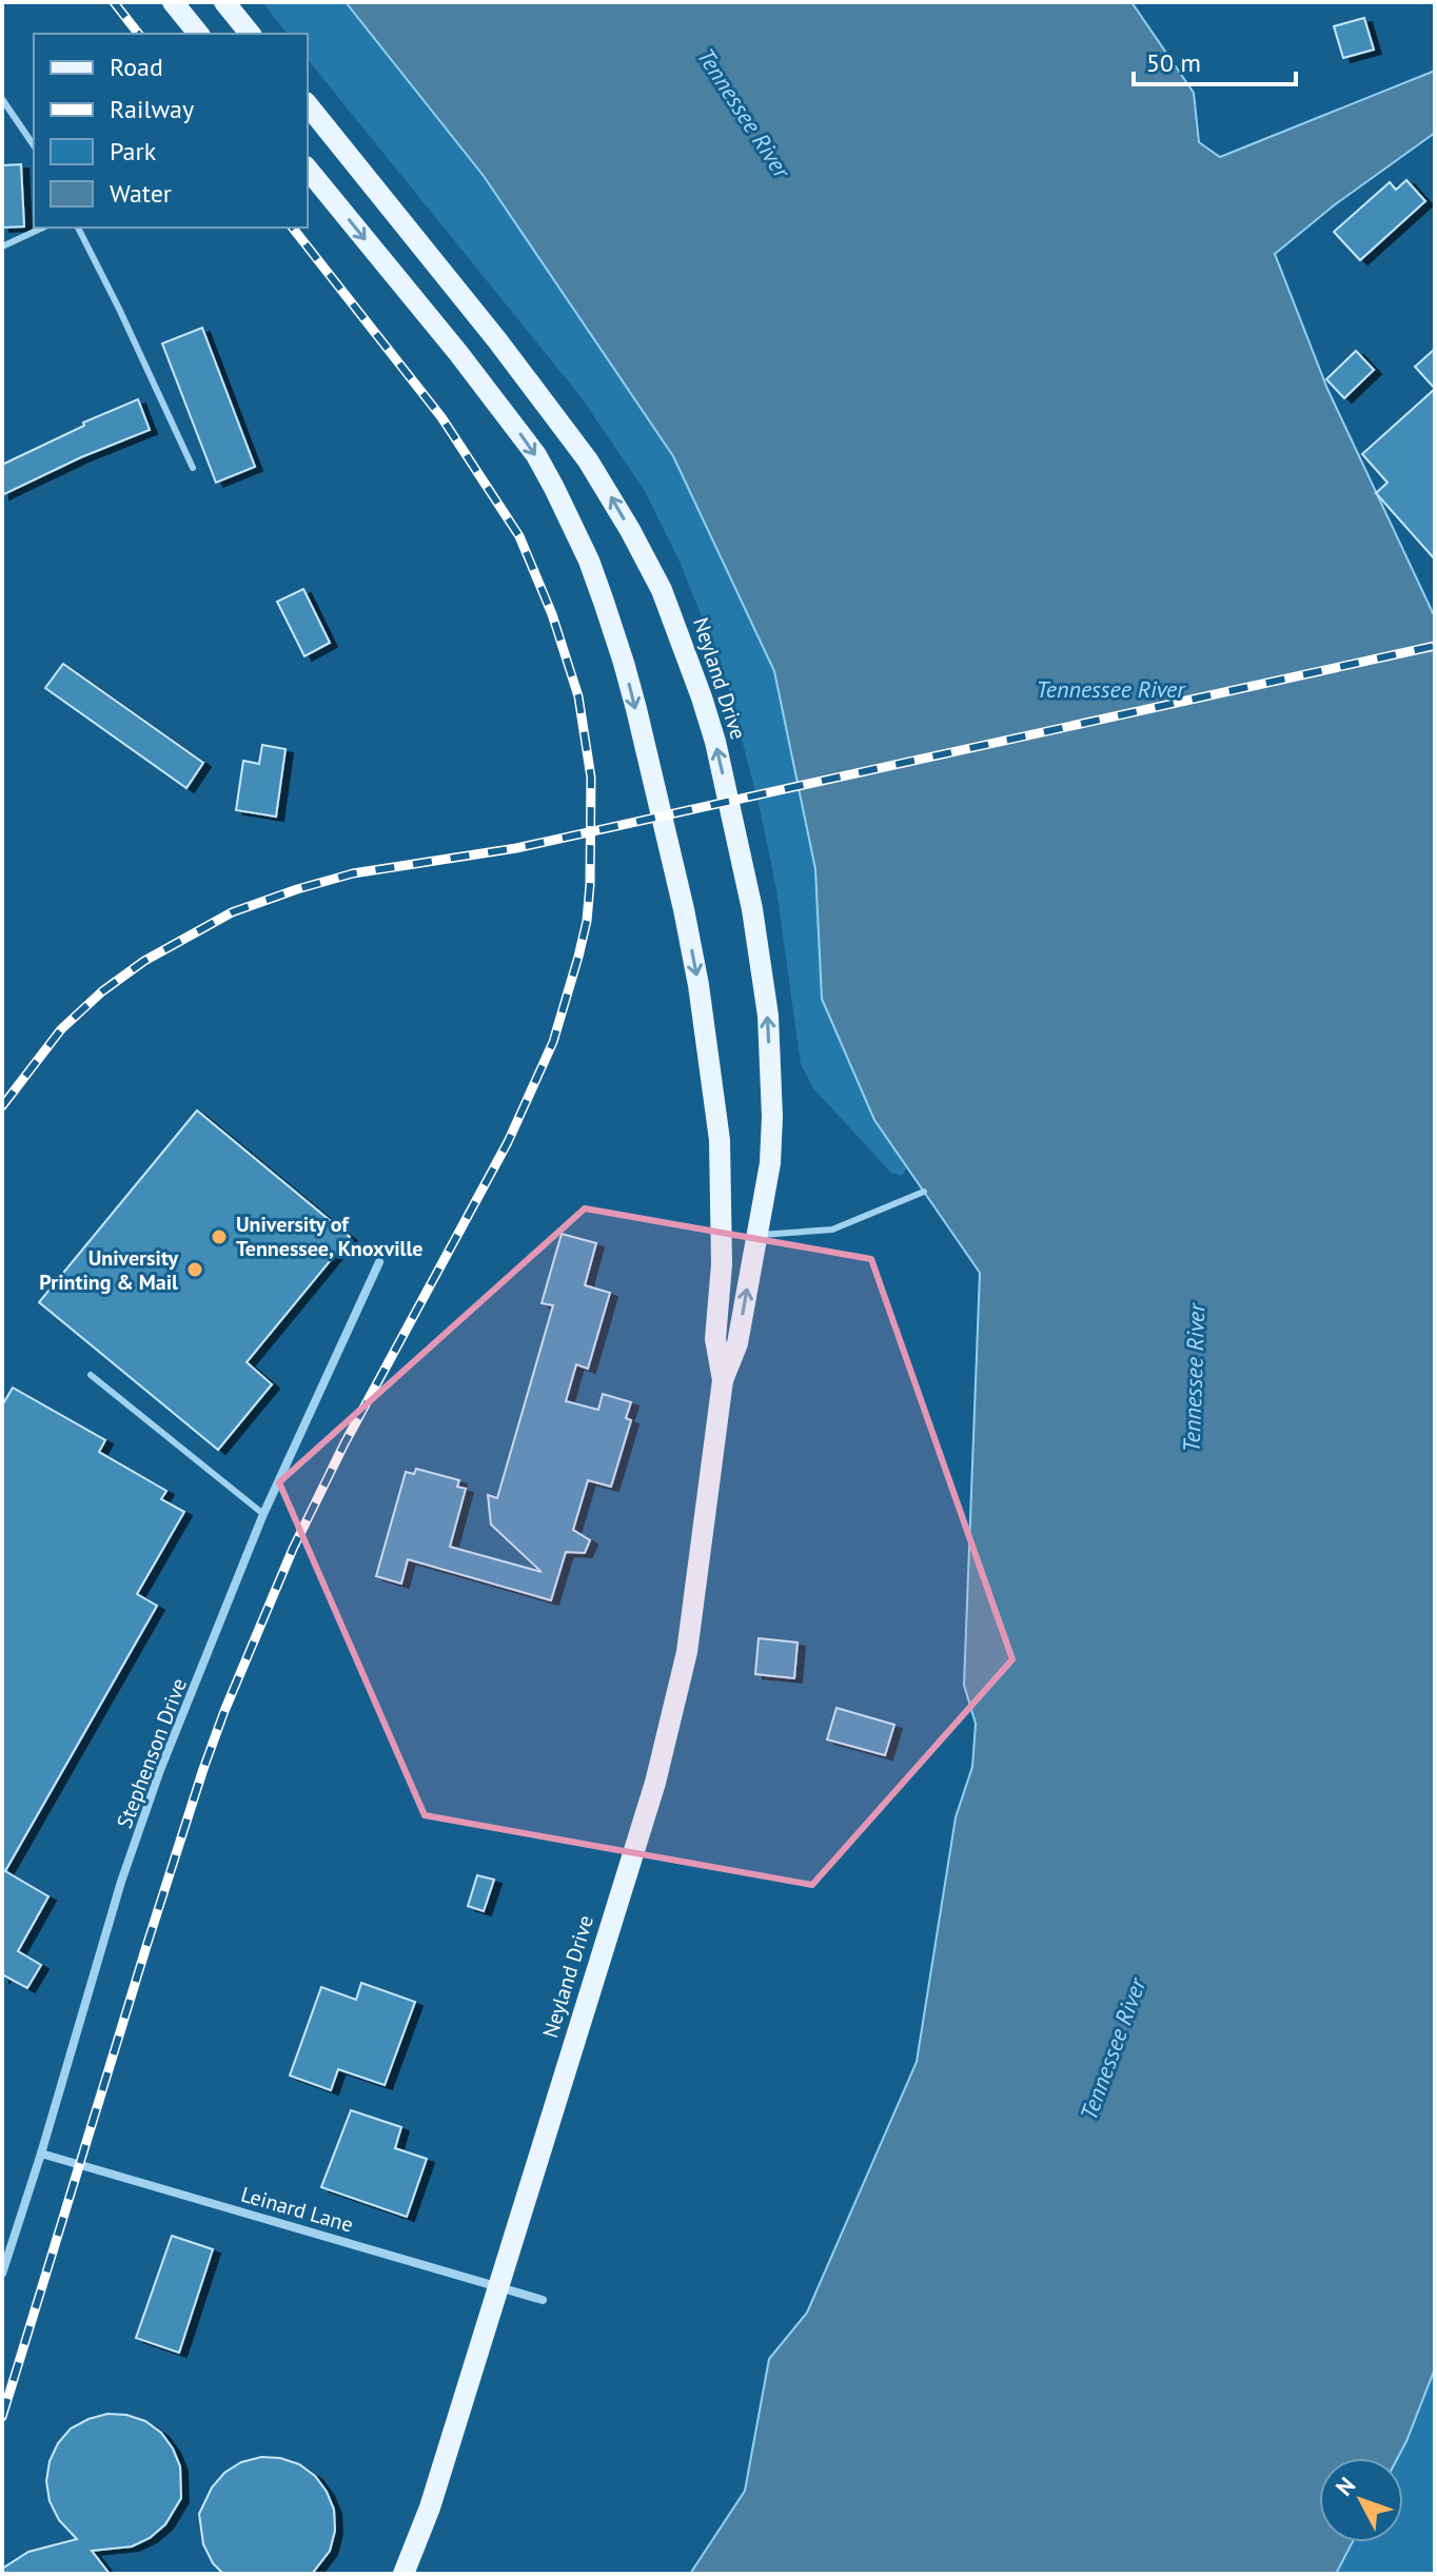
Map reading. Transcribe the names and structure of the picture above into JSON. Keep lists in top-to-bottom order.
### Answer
{
  "streets": {
    "main road": ["Neyland Drive"],
    "street": ["Stephenson Drive", "Leinard Lane"]
  },
  "crossings": [
    ["Neyland Drive", "Leinard Lane"],
    ["Stephenson Drive", "Leinard Lane"]
  ],
  "water": ["Tennessee River"],
  "places": ["University of Tennessee, Knoxville", "University Printing & Mail"],
  "legend": [
    "Road",
    "Railway",
    "Park",
    "Water"
  ],
  "scale_bar": "50 m",
  "north": "top left"
}
